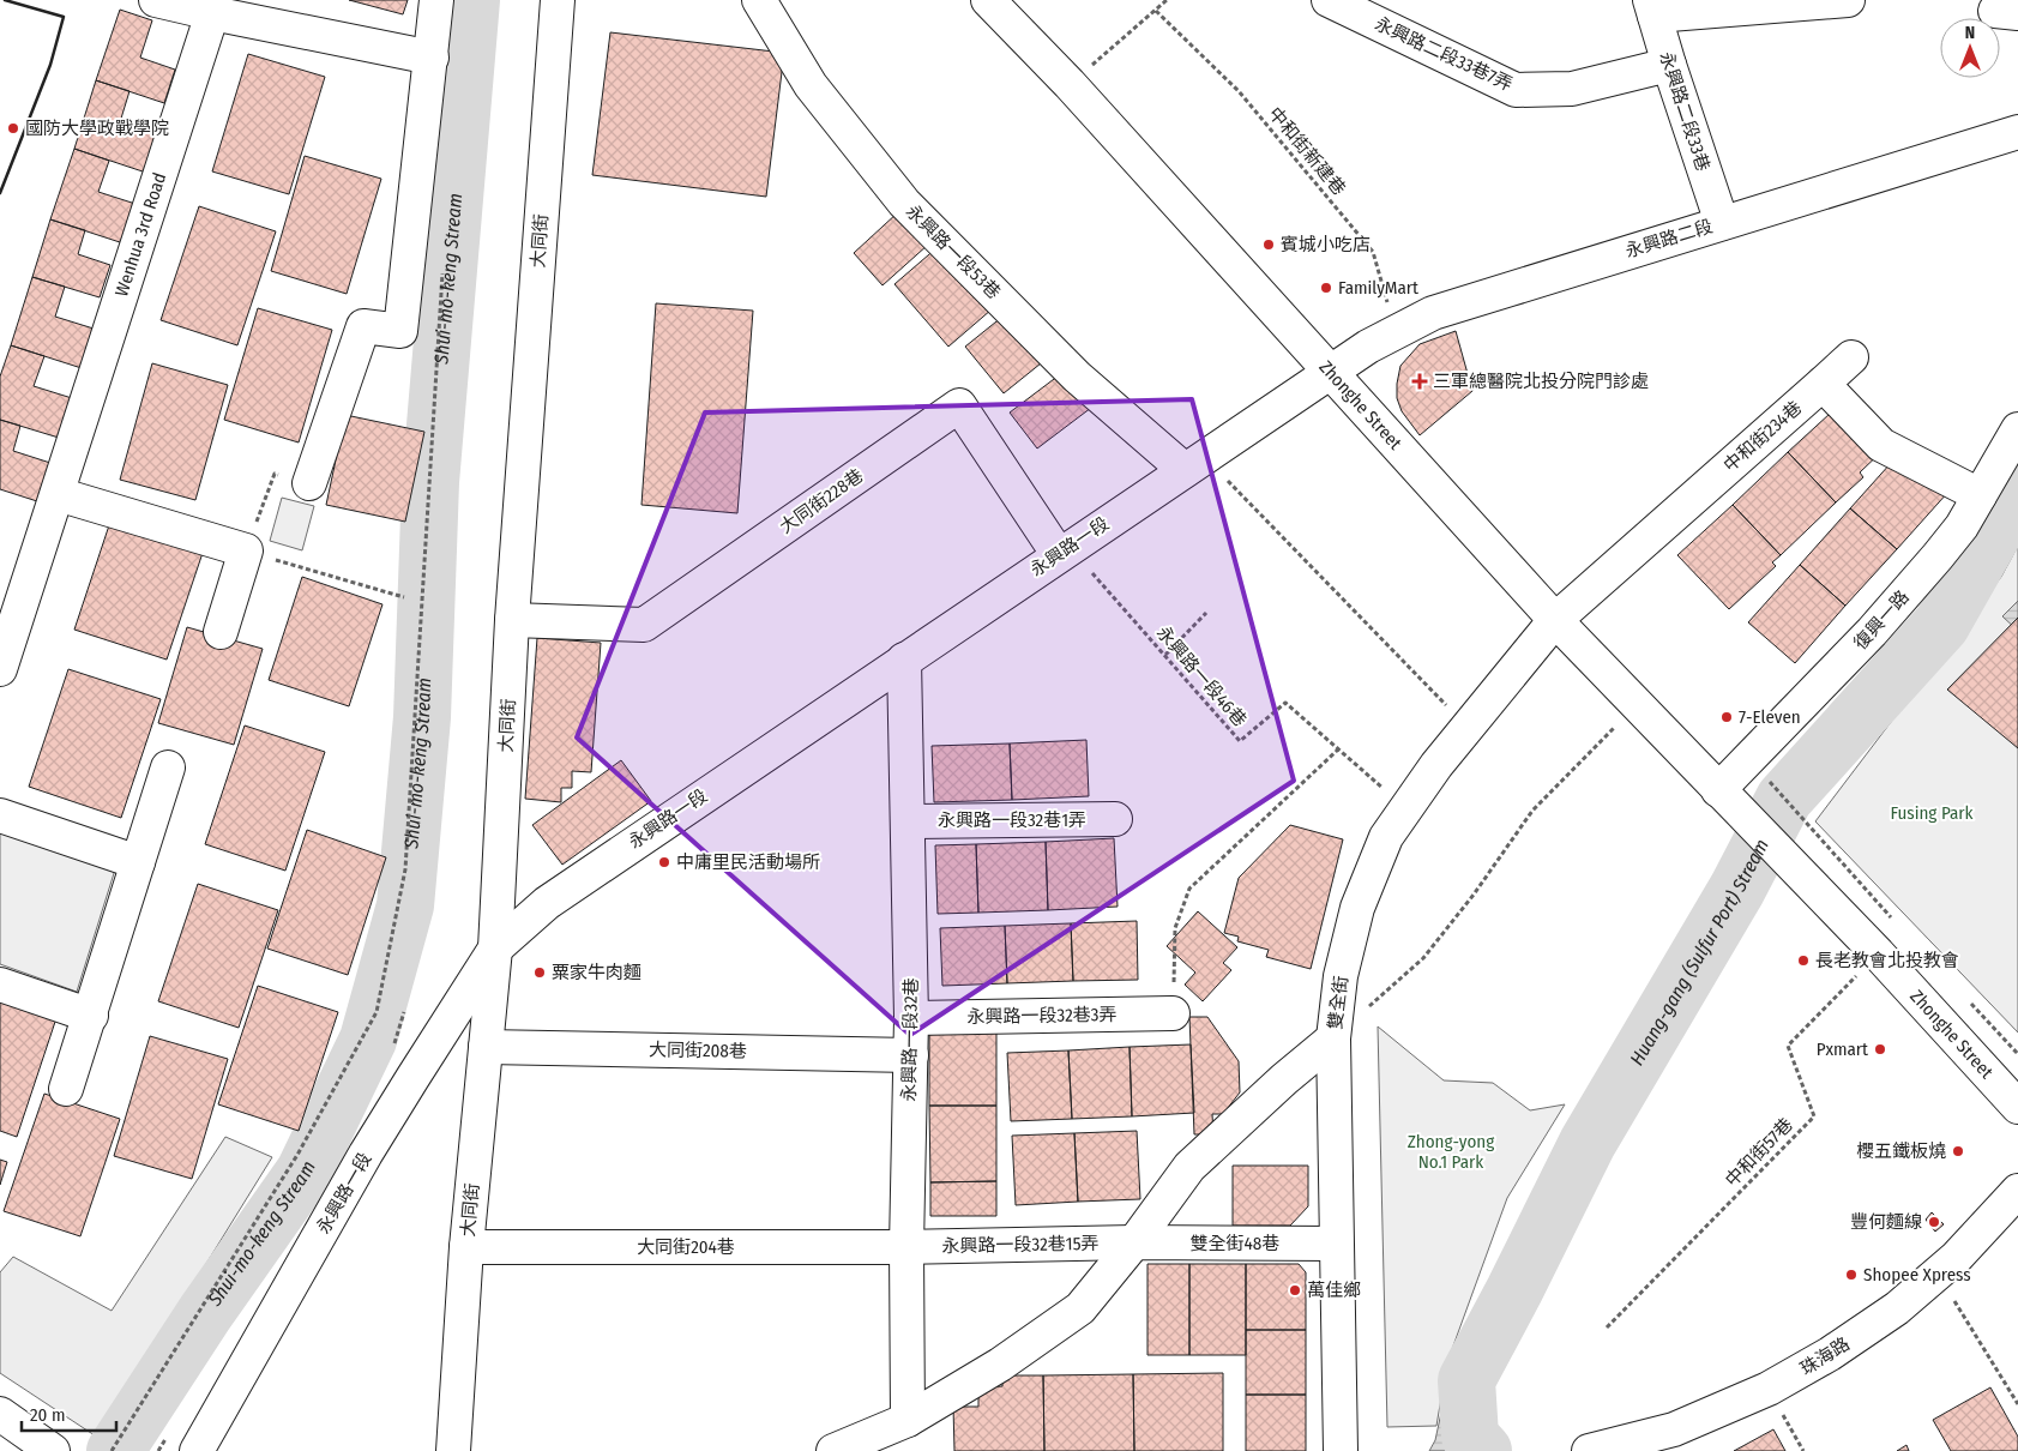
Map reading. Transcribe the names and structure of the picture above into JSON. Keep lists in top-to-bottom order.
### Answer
{
  "streets": {
    "street": [
      "永興路二段33巷7弄",
      "永興路二段33巷",
      "Wenhua 3rd Road",
      "永興路二段",
      "大同街",
      "永興路一段53巷",
      "Zhonghe Street",
      "中和街234巷",
      "大同街228巷",
      "永興路一段",
      "復興一路",
      "永興路一段32巷1弄",
      "雙全街",
      "永興路一段32巷3弄",
      "永興路一段32巷",
      "大同街208巷",
      "雙全街48巷",
      "永興路一段32巷15弄",
      "大同街204巷",
      "珠海路"
    ],
    "path": ["中和街新建巷", "永興路一段46巷", "中和街57巷"]
  },
  "crossings": [
    ["永興路二段33巷7弄", "永興路二段33巷"],
    ["永興路二段33巷", "永興路二段"],
    ["中和街新建巷", "永興路二段"],
    ["永興路二段", "Zhonghe Street"],
    ["永興路二段", "永興路一段"],
    ["大同街", "大同街228巷"],
    ["大同街", "永興路一段"],
    ["大同街", "大同街208巷"],
    ["大同街", "大同街204巷"],
    ["永興路一段53巷", "永興路一段"],
    ["Zhonghe Street", "中和街234巷"],
    ["Zhonghe Street", "永興路一段"],
    ["Zhonghe Street", "復興一路"],
    ["Zhonghe Street", "雙全街"],
    ["Zhonghe Street", "中和街57巷"],
    ["中和街234巷", "雙全街"],
    ["大同街228巷", "永興路一段"],
    ["大同街228巷", "永興路一段46巷"],
    ["永興路一段", "永興路一段46巷"],
    ["永興路一段", "永興路一段32巷"],
    ["永興路一段46巷", "雙全街"],
    ["永興路一段32巷1弄", "永興路一段32巷"],
    ["雙全街", "雙全街48巷"],
    ["永興路一段32巷3弄", "永興路一段32巷"],
    ["永興路一段32巷", "大同街208巷"],
    ["永興路一段32巷", "永興路一段32巷15弄"],
    ["永興路一段32巷", "大同街204巷"],
    ["雙全街48巷", "永興路一段32巷15弄"],
    ["永興路一段32巷15弄", "大同街204巷"]
  ],
  "water": ["Shui-mo-keng Stream", "Huang-gang (Sulfur Port) Stream"],
  "parks": ["Fusing Park", "Zhong-yong No.1 Park"],
  "places": {
    "other": [
      "國防大學政戰學院",
      "賓城小吃店",
      "FamilyMart",
      "7-Eleven",
      "中庸里民活動場所",
      "長老教會北投教會",
      "粟家牛肉麵",
      "Pxmart",
      "櫻五鐵板燒",
      "豐何麵線",
      "Shopee Xpress",
      "萬佳鄉"
    ],
    "health": ["三軍總醫院北投分院門診處"]
  },
  "scale_bar": "20 m",
  "north": "top"
}
